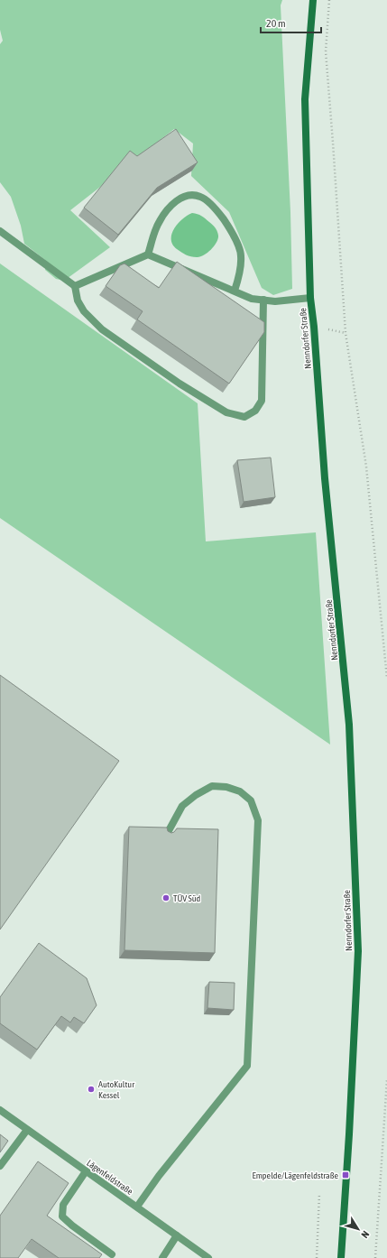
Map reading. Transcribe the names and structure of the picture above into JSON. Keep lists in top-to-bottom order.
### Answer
{
  "streets": {
    "street": ["Nenndorfer Straße", "Lägenfeldstraße"]
  },
  "places": {
    "other": ["TÜV Süd", "AutoKultur Kessel"],
    "transit": ["Empelde/Lägenfeldstraße"]
  },
  "scale_bar": "20 m",
  "north": "bottom right"
}
